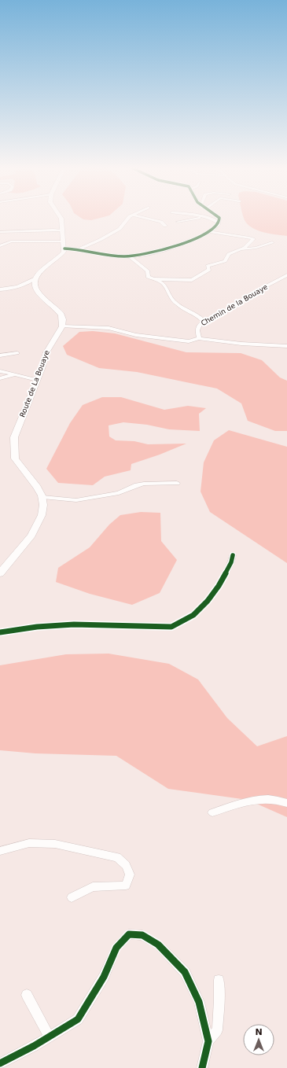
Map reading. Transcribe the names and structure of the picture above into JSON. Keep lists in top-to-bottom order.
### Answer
{
  "streets": {
    "main road": ["Route de La Bouaye"],
    "street": ["Chemin de la Bouaye"]
  },
  "crossings": [
    ["Chemin de la Bouaye", "Route de La Bouaye"]
  ],
  "north": "top"
}
